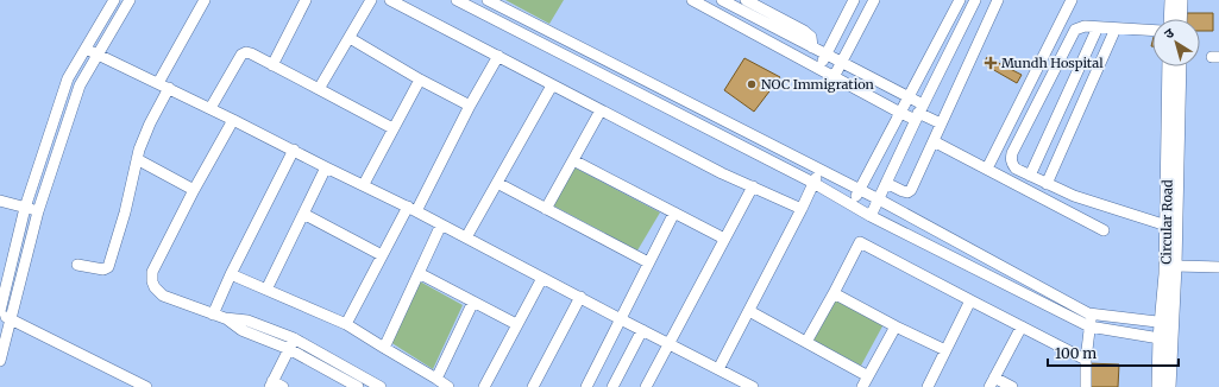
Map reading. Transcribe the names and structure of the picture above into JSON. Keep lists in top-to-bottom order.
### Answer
{
  "streets": {
    "street": ["Circular Road"]
  },
  "places": {
    "health": ["Mundh Hospital"],
    "other": ["NOC Immigration"]
  },
  "scale_bar": "100 m",
  "north": "top left"
}
